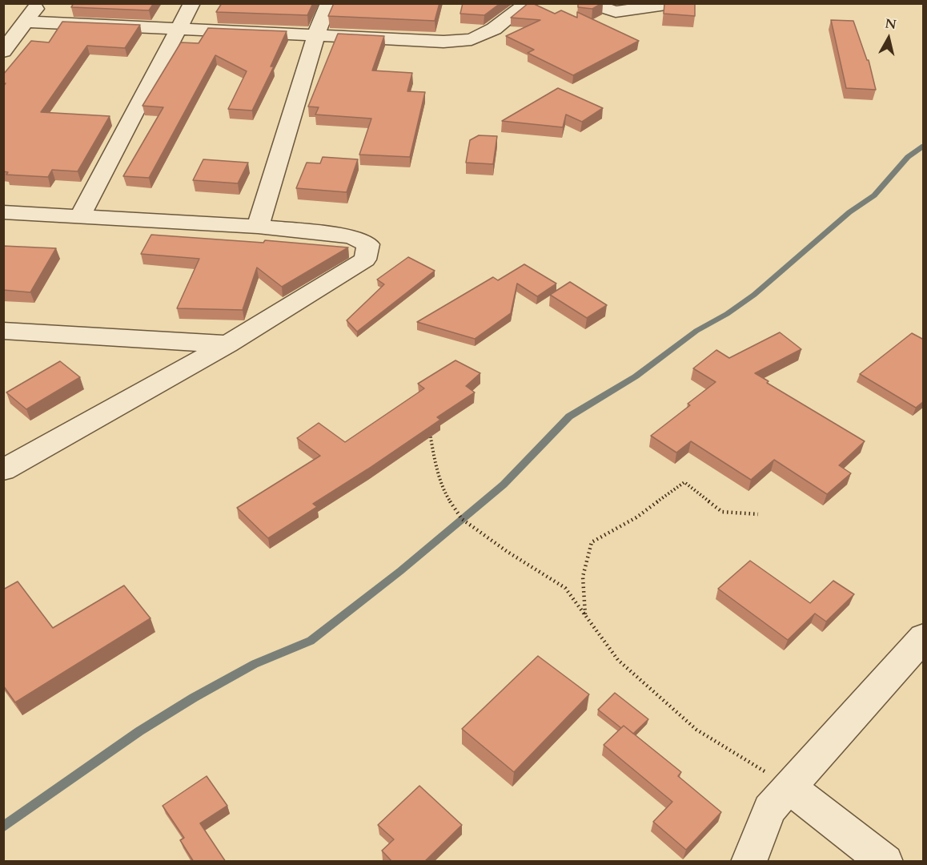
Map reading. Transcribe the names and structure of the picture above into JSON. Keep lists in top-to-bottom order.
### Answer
{
  "north": "top"
}
